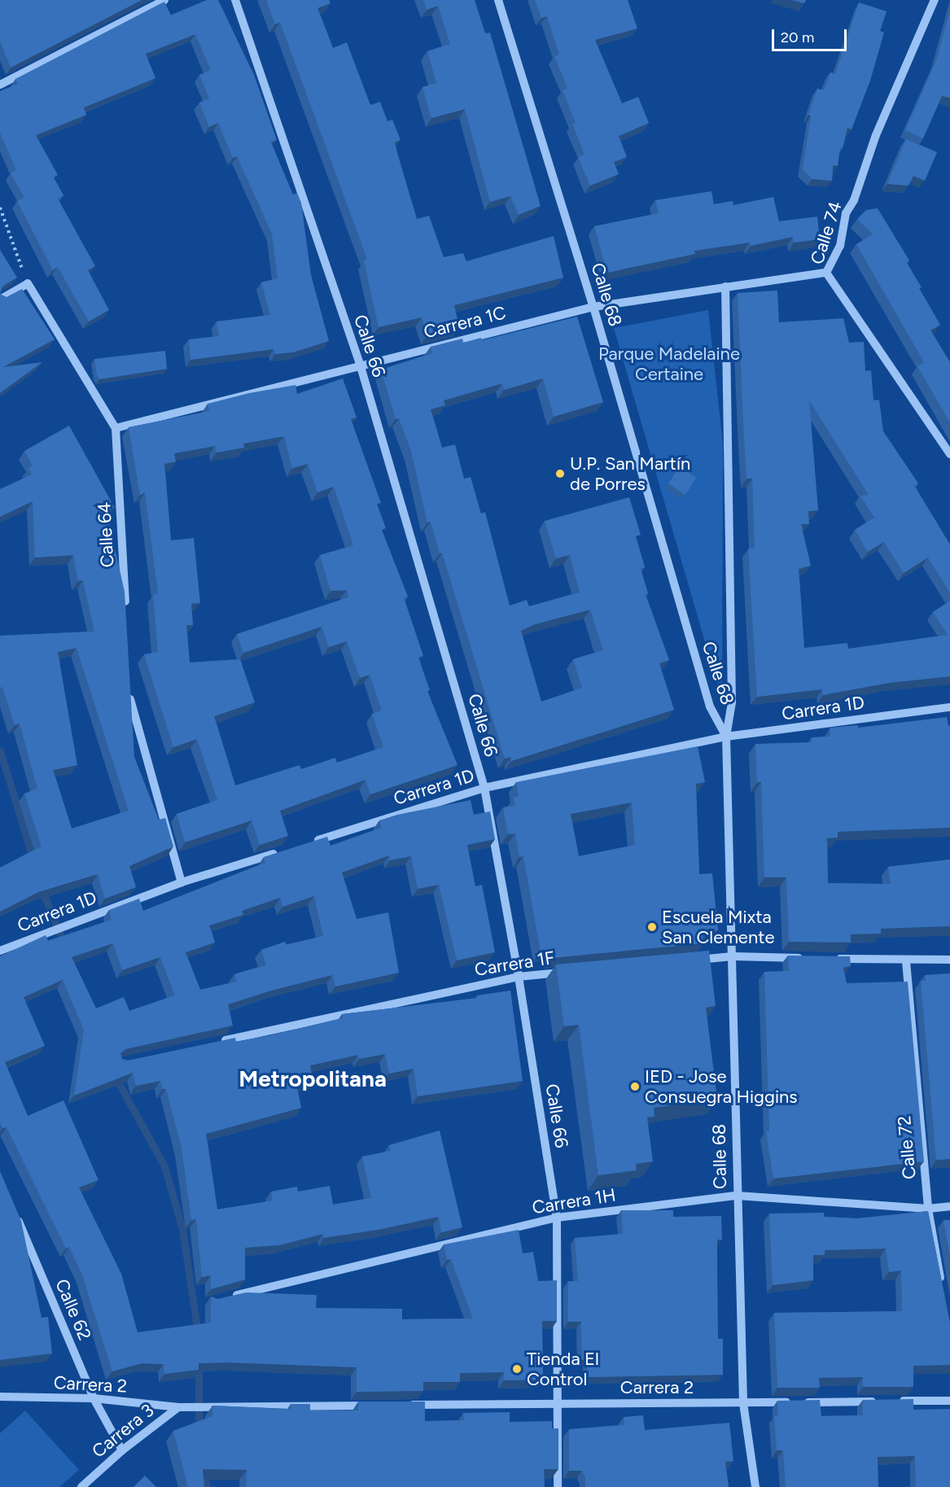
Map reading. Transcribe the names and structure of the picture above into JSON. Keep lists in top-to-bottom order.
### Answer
{
  "streets": {
    "street": [
      "Calle 74",
      "Calle 68",
      "Carrera 1C",
      "Calle 66",
      "Calle 64",
      "Carrera 1D",
      "Carrera 1F",
      "Calle 72",
      "Carrera 1H",
      "Calle 62",
      "Carrera 2",
      "Carrera 3"
    ]
  },
  "crossings": [
    ["Calle 74", "Carrera 1C"],
    ["Calle 68", "Carrera 1C"],
    ["Calle 68", "Carrera 1D"],
    ["Calle 68", "Carrera 1H"],
    ["Calle 68", "Carrera 2"],
    ["Carrera 1C", "Calle 66"],
    ["Carrera 1C", "Calle 64"],
    ["Calle 66", "Carrera 1D"],
    ["Calle 66", "Carrera 1F"],
    ["Calle 66", "Carrera 1H"],
    ["Calle 66", "Carrera 2"],
    ["Calle 72", "Carrera 1H"],
    ["Calle 62", "Carrera 2"],
    ["Calle 62", "Carrera 3"],
    ["Carrera 2", "Carrera 3"]
  ],
  "districts": ["Metropolitana"],
  "parks": ["Parque Madelaine Certaine"],
  "places": [
    "U.P. San Martín de Porres",
    "Escuela Mixta San Clemente",
    "IED - Jose Consuegra Higgins",
    "Tienda El Control"
  ],
  "scale_bar": "20 m"
}
